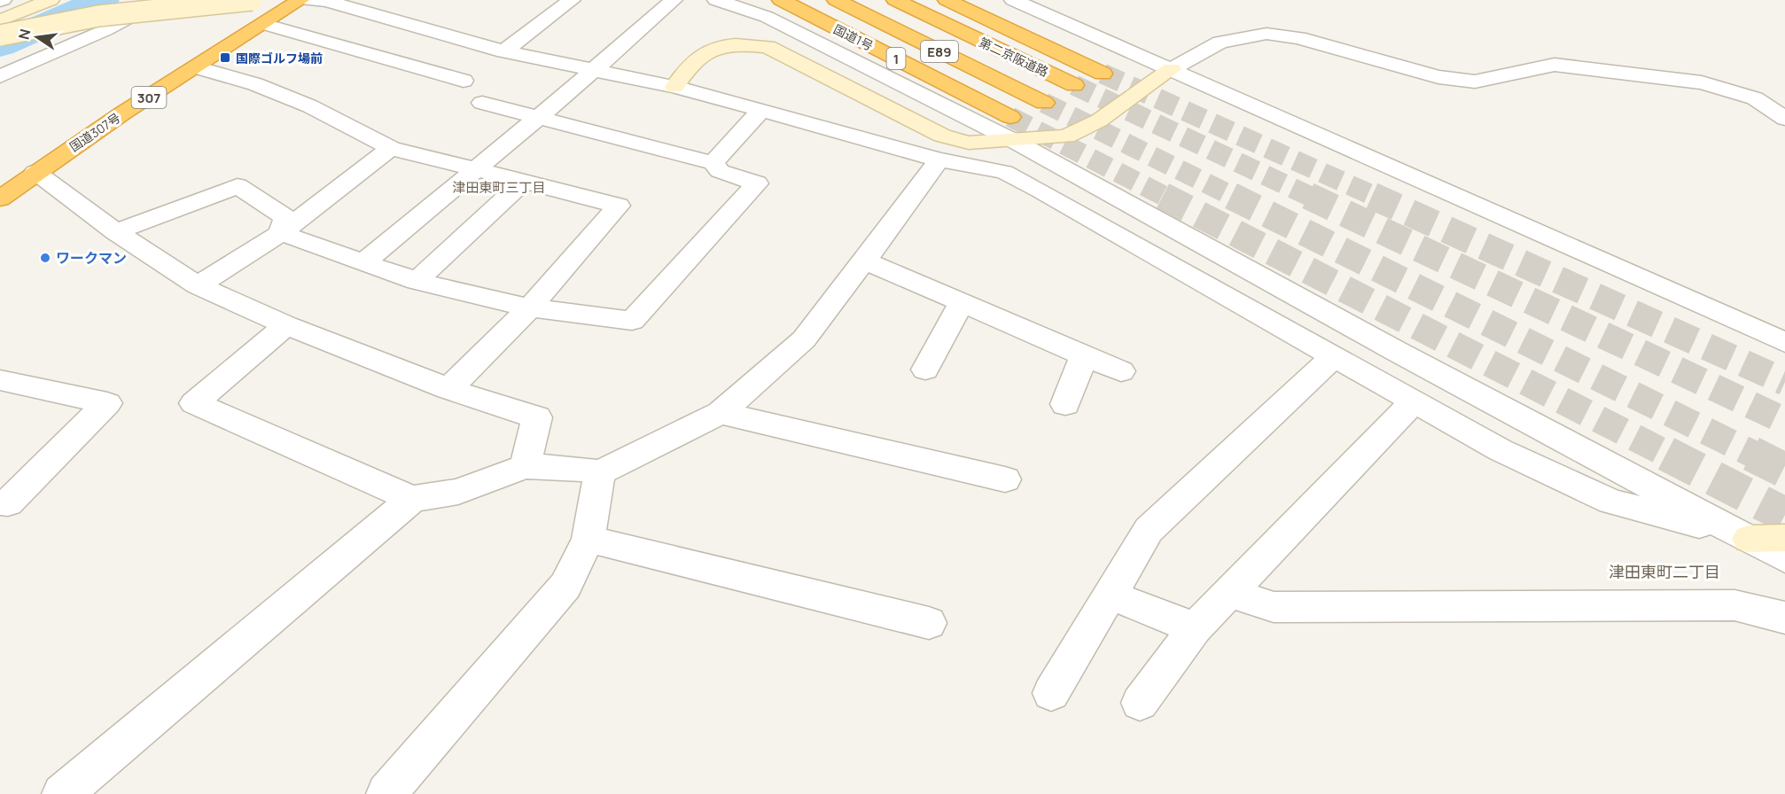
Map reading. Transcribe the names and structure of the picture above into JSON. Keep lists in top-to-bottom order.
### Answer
{
  "streets": {
    "highway": [
      "国道1号",
      "E89",
      "第二京阪道路",
      "1",
      "307",
      "国道307号"
    ]
  },
  "districts": ["津田東町三丁目", "津田東町二丁目"],
  "places": {
    "transit": ["国際ゴルフ場前"],
    "other": ["ワークマン"]
  },
  "north": "left"
}
